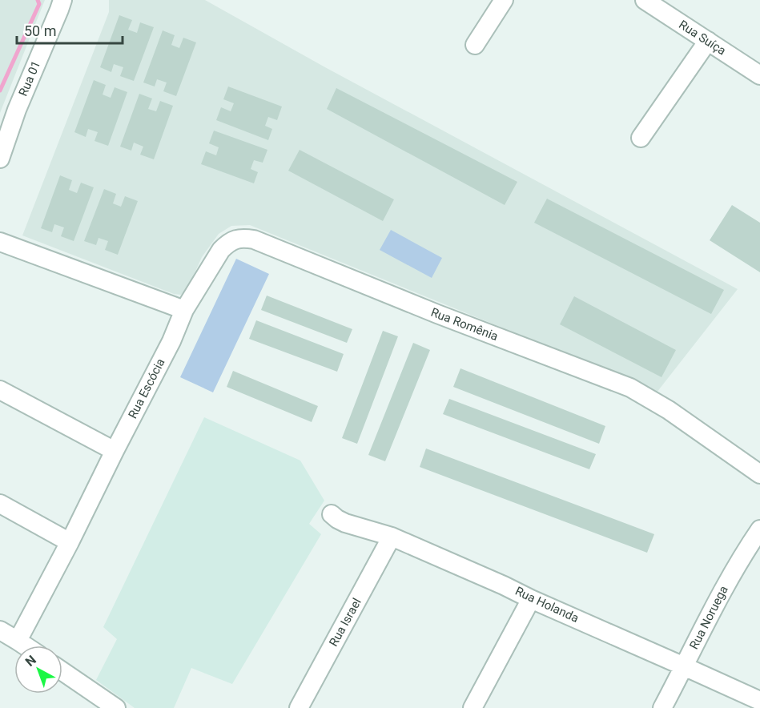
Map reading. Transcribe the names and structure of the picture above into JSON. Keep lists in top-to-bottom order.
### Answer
{
  "streets": {
    "street": [
      "Rua Suíça",
      "Rua 01",
      "Rua Romênia",
      "Rua Escócia",
      "Rua Holanda",
      "Rua Noruega",
      "Rua Israel"
    ]
  },
  "crossings": [
    ["Rua Romênia", "Rua Escócia"],
    ["Rua Holanda", "Rua Noruega"],
    ["Rua Holanda", "Rua Israel"]
  ],
  "scale_bar": "50 m",
  "north": "top left"
}
